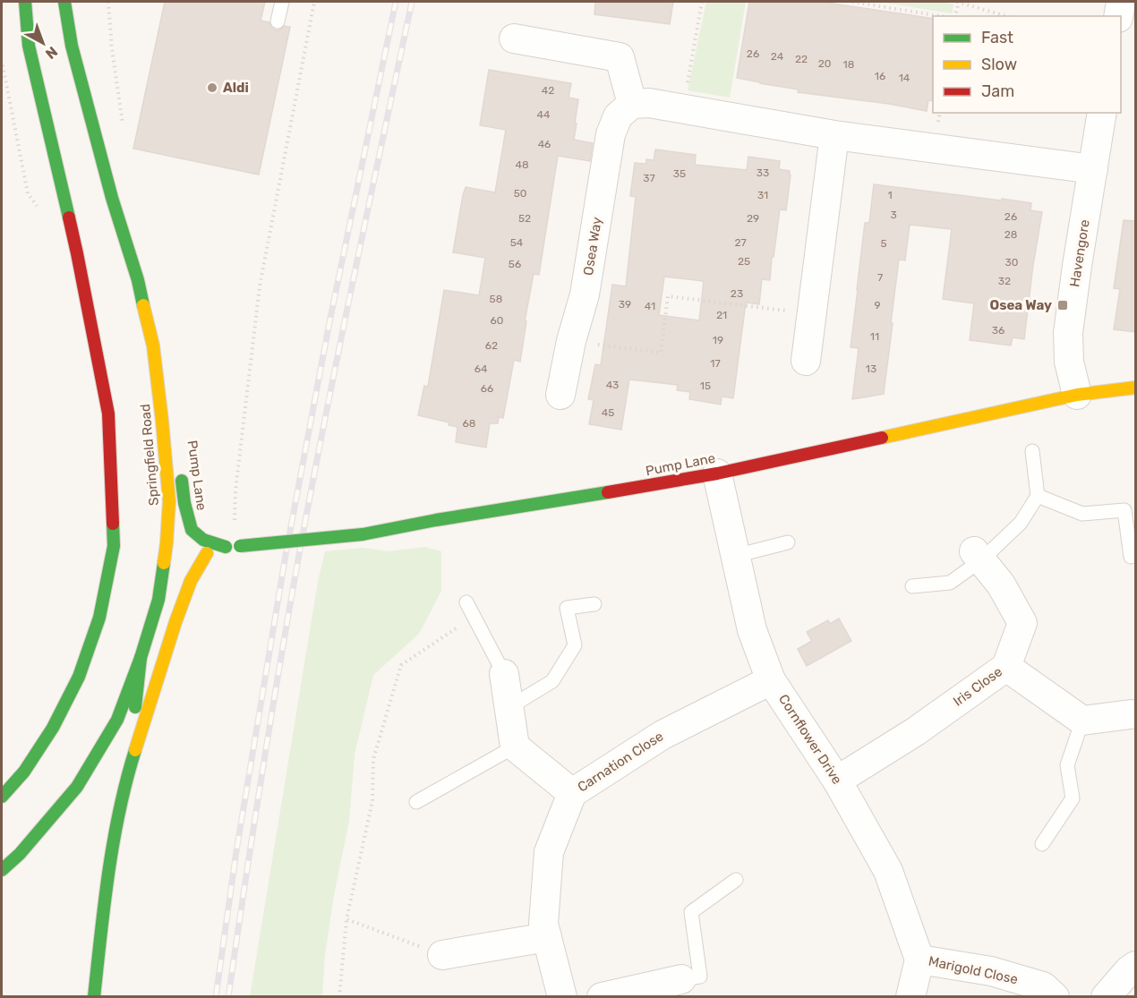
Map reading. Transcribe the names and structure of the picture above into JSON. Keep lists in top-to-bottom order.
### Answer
{
  "streets": {
    "main road": ["Springfield Road", "Pump Lane"],
    "street": [
      "Osea Way",
      "Havengore",
      "Iris Close",
      "Cornflower Drive",
      "Carnation Close",
      "Marigold Close"
    ]
  },
  "crossings": [
    ["Havengore", "Pump Lane"],
    ["Pump Lane", "Cornflower Drive"],
    ["Iris Close", "Cornflower Drive"],
    ["Cornflower Drive", "Carnation Close"],
    ["Cornflower Drive", "Marigold Close"]
  ],
  "places": {
    "other": ["Aldi"],
    "transit": ["Osea Way"]
  },
  "house_numbers": [
    "26",
    "24",
    "22",
    "20",
    "18",
    "16",
    "14",
    "42",
    "44",
    "46",
    "48",
    "33",
    "35",
    "37",
    "50",
    "31",
    "1",
    "3",
    "26",
    "52",
    "29",
    "28",
    "54",
    "27",
    "5",
    "25",
    "30",
    "56",
    "7",
    "32",
    "23",
    "58",
    "39",
    "9",
    "41",
    "21",
    "60",
    "36",
    "11",
    "19",
    "62",
    "17",
    "64",
    "13",
    "43",
    "15",
    "66",
    "45",
    "68"
  ],
  "legend": ["Fast", "Slow", "Jam"],
  "north": "bottom right"
}
